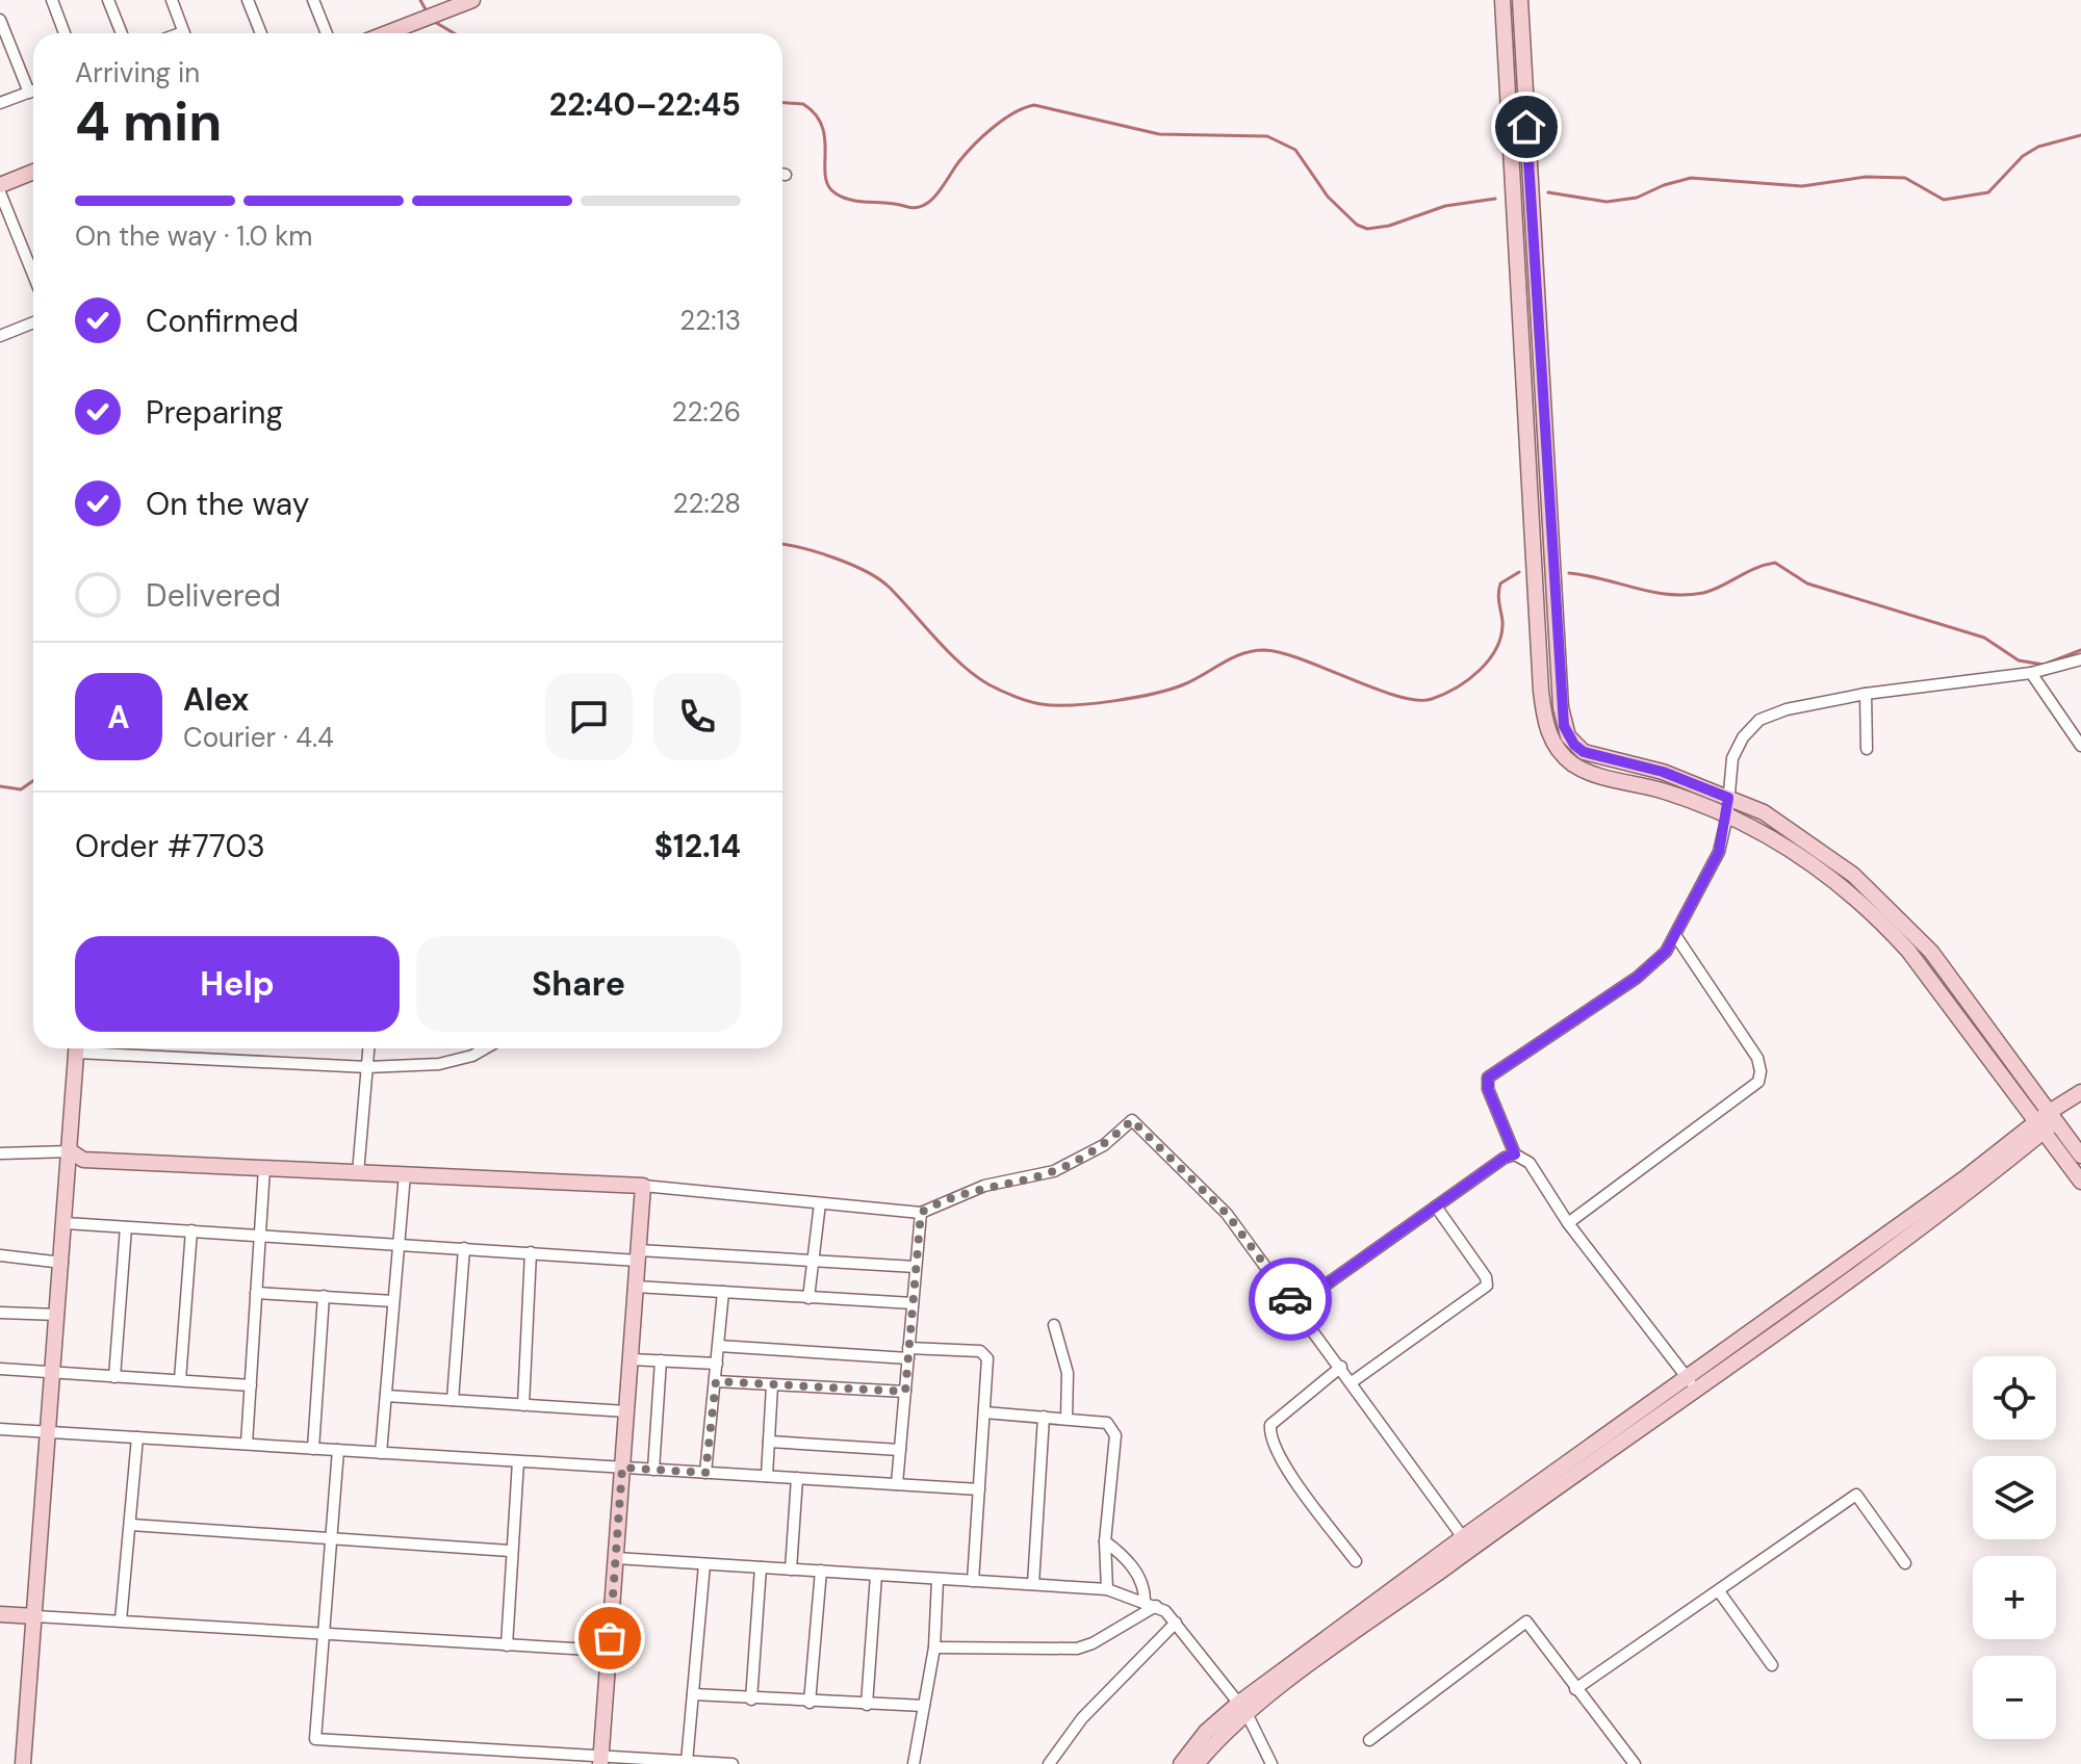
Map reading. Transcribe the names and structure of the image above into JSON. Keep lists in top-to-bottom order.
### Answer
{
  "page": {
    "heading": ["4 min", "Arriving in", "22:40–22:45"],
    "panel": [
      "Alex",
      "Courier · 4.4",
      "Order #7703",
      "$12.14"
    ],
    "bar": "On the way · 1.0 km",
    "list": [
      ["Confirmed", "22:13"],
      ["Preparing", "22:26"],
      ["On the way", "22:28"],
      "Delivered"
    ],
    "round": "A",
    "buttons": ["Help", "Share"],
    "map_buttons": ["+", "−"]
  }
}
